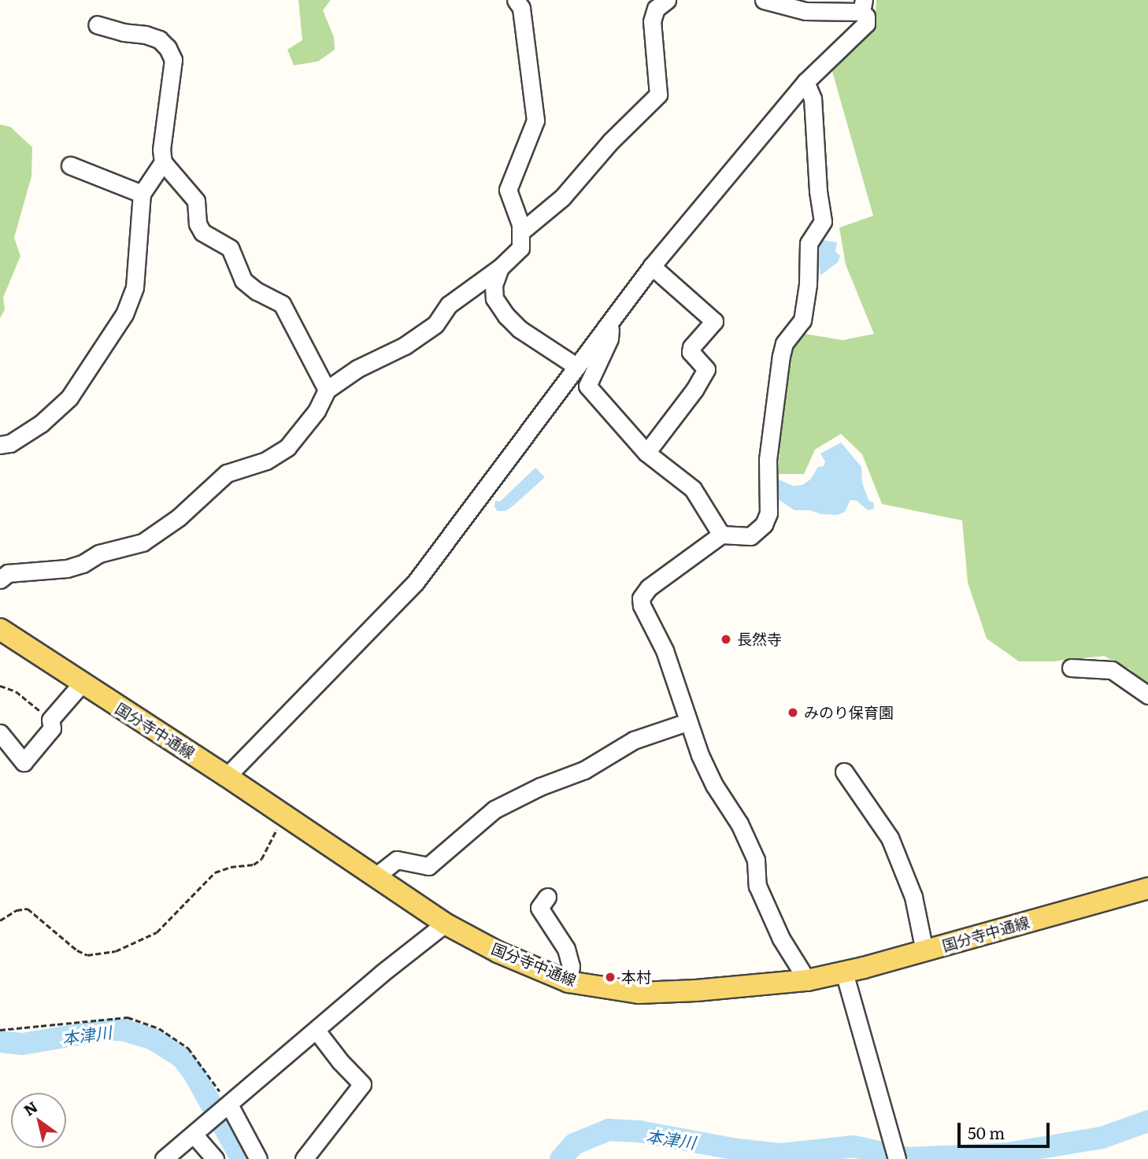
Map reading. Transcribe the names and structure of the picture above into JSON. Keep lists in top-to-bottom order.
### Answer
{
  "streets": {
    "main road": ["国分寺中通線"]
  },
  "water": ["本津川"],
  "places": ["長然寺", "みのり保育園", "本村"],
  "scale_bar": "50 m",
  "north": "top left"
}
